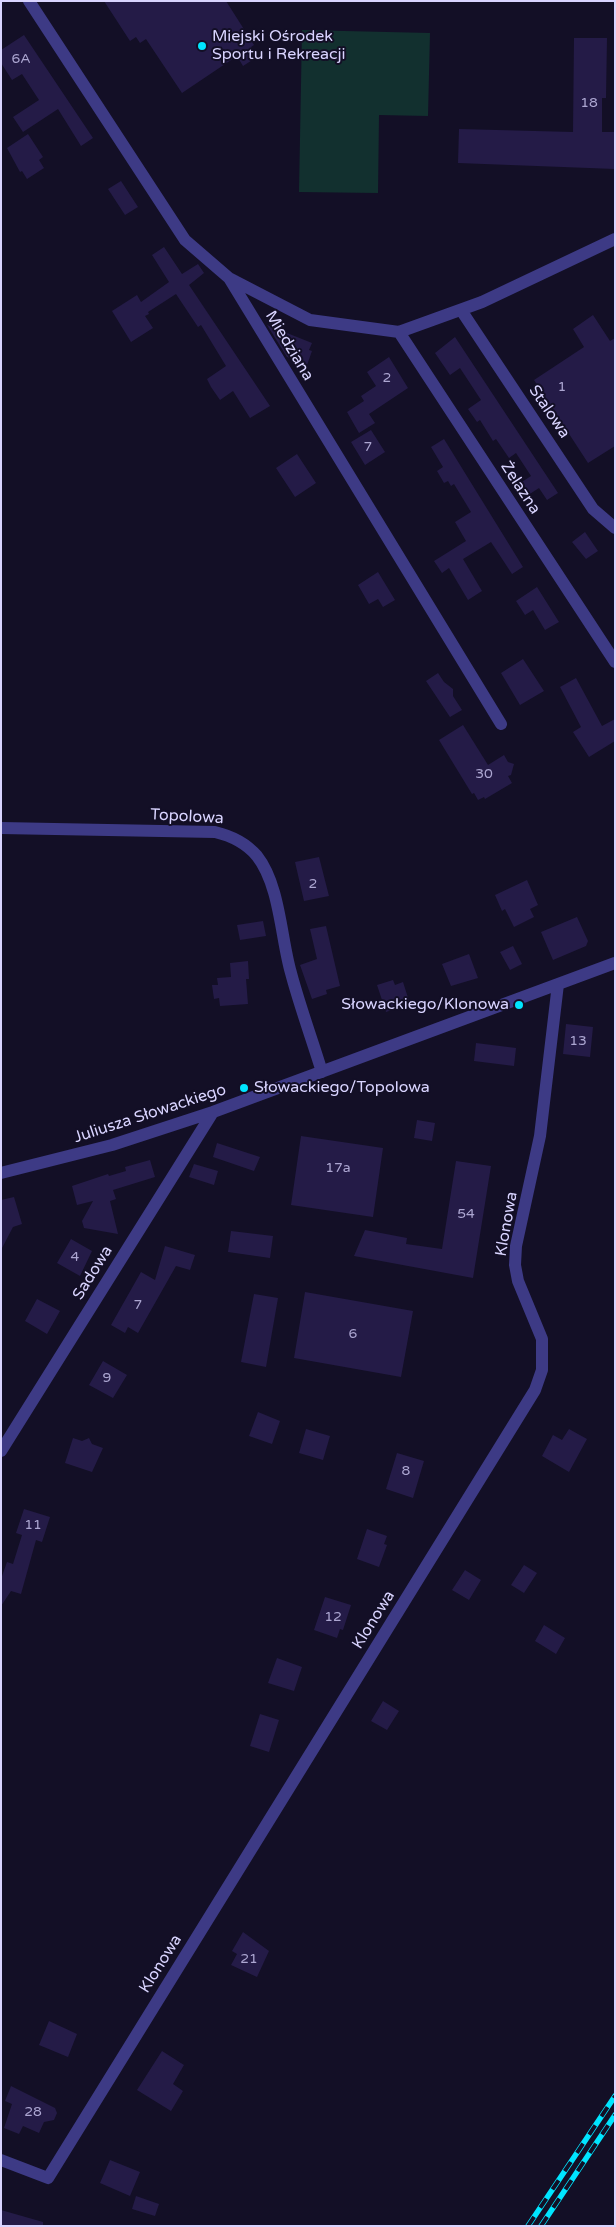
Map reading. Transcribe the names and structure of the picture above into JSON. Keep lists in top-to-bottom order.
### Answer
{
  "streets": {
    "street": [
      "Miedziana",
      "Stalowa",
      "Żelazna",
      "Topolowa",
      "Juliusza Słowackiego",
      "Klonowa",
      "Sadowa"
    ]
  },
  "crossings": [
    ["Topolowa", "Juliusza Słowackiego"],
    ["Juliusza Słowackiego", "Klonowa"],
    ["Juliusza Słowackiego", "Sadowa"]
  ],
  "places": ["Miejski Ośrodek Sportu i Rekreacji", "Słowackiego/Klonowa", "Słowackiego/Topolowa"],
  "house_numbers": [
    "6A",
    "18",
    "2",
    "1",
    "7",
    "30",
    "2",
    "13",
    "17a",
    "54",
    "4",
    "7",
    "6",
    "9",
    "8",
    "11",
    "12",
    "21",
    "28"
  ]
}
